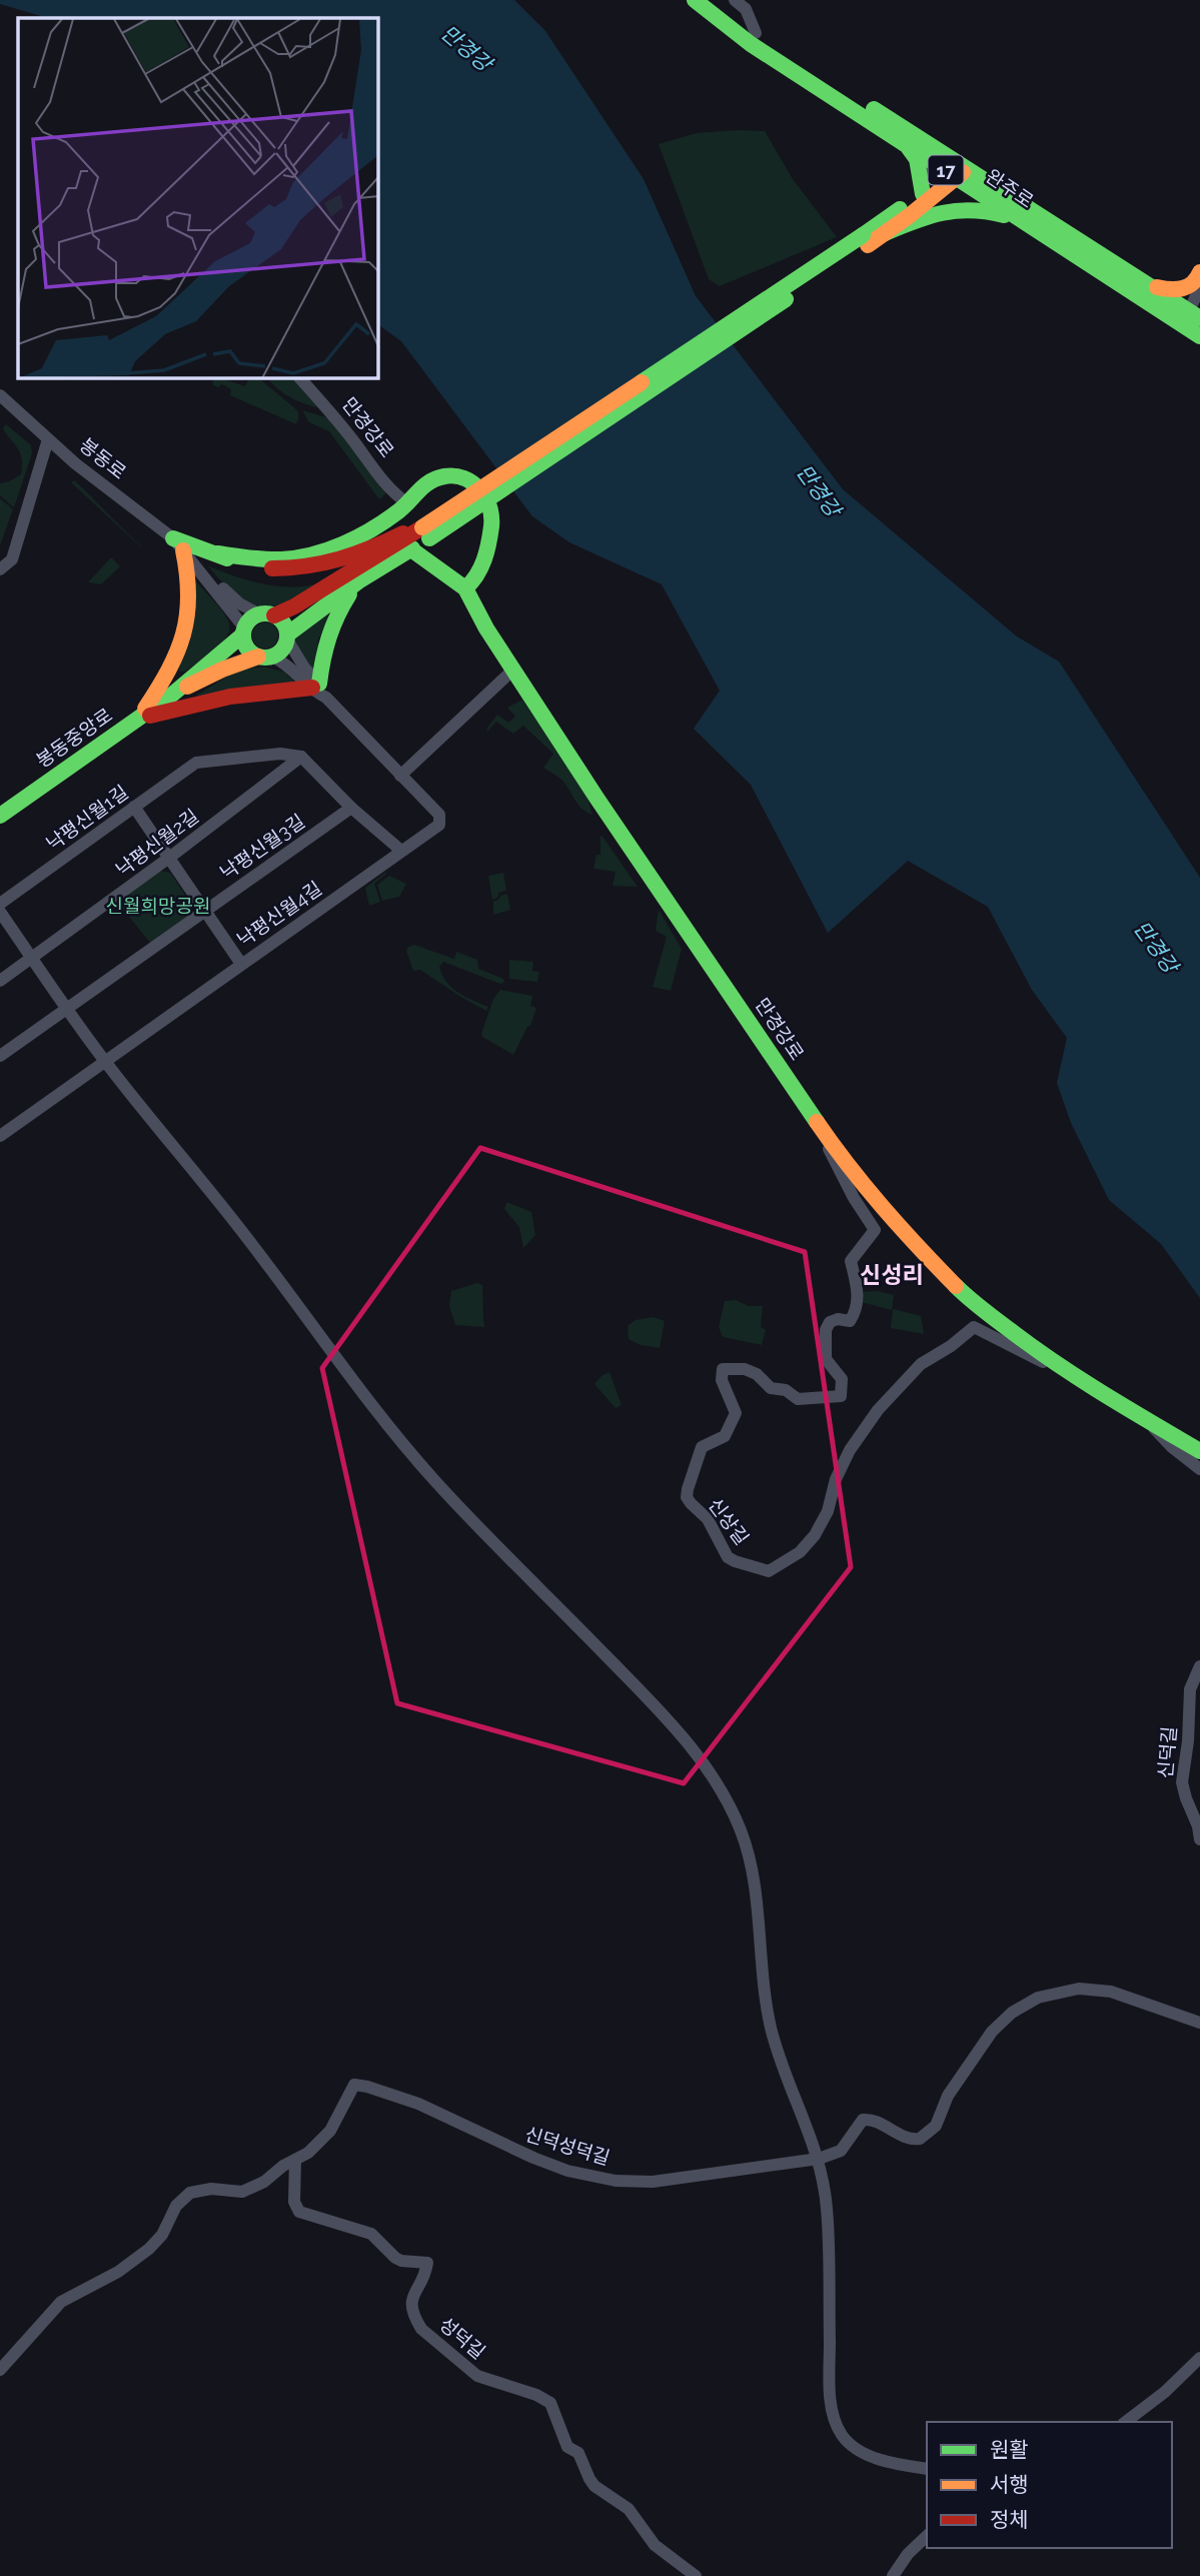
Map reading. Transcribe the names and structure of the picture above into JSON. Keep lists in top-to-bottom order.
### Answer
{
  "streets": {
    "street": [
      "17",
      "완주로",
      "만경강로",
      "봉동로",
      "봉동중앙로",
      "낙평신월1길",
      "낙평신월2길",
      "낙평신월3길",
      "낙평신월4길",
      "신상길",
      "신덕길",
      "신덕성덕길",
      "성덕길"
    ]
  },
  "crossings": [
    ["만경강로", "봉동중앙로"],
    ["만경강로", "신상길"],
    ["봉동로", "봉동중앙로"],
    ["봉동로", "낙평신월4길"],
    ["봉동중앙로", "낙평신월4길"],
    ["낙평신월1길", "낙평신월2길"],
    ["신덕성덕길", "성덕길"]
  ],
  "districts": ["신성리"],
  "water": ["만경강"],
  "parks": ["신월희망공원"],
  "legend": ["원활", "서행", "정체"]
}
